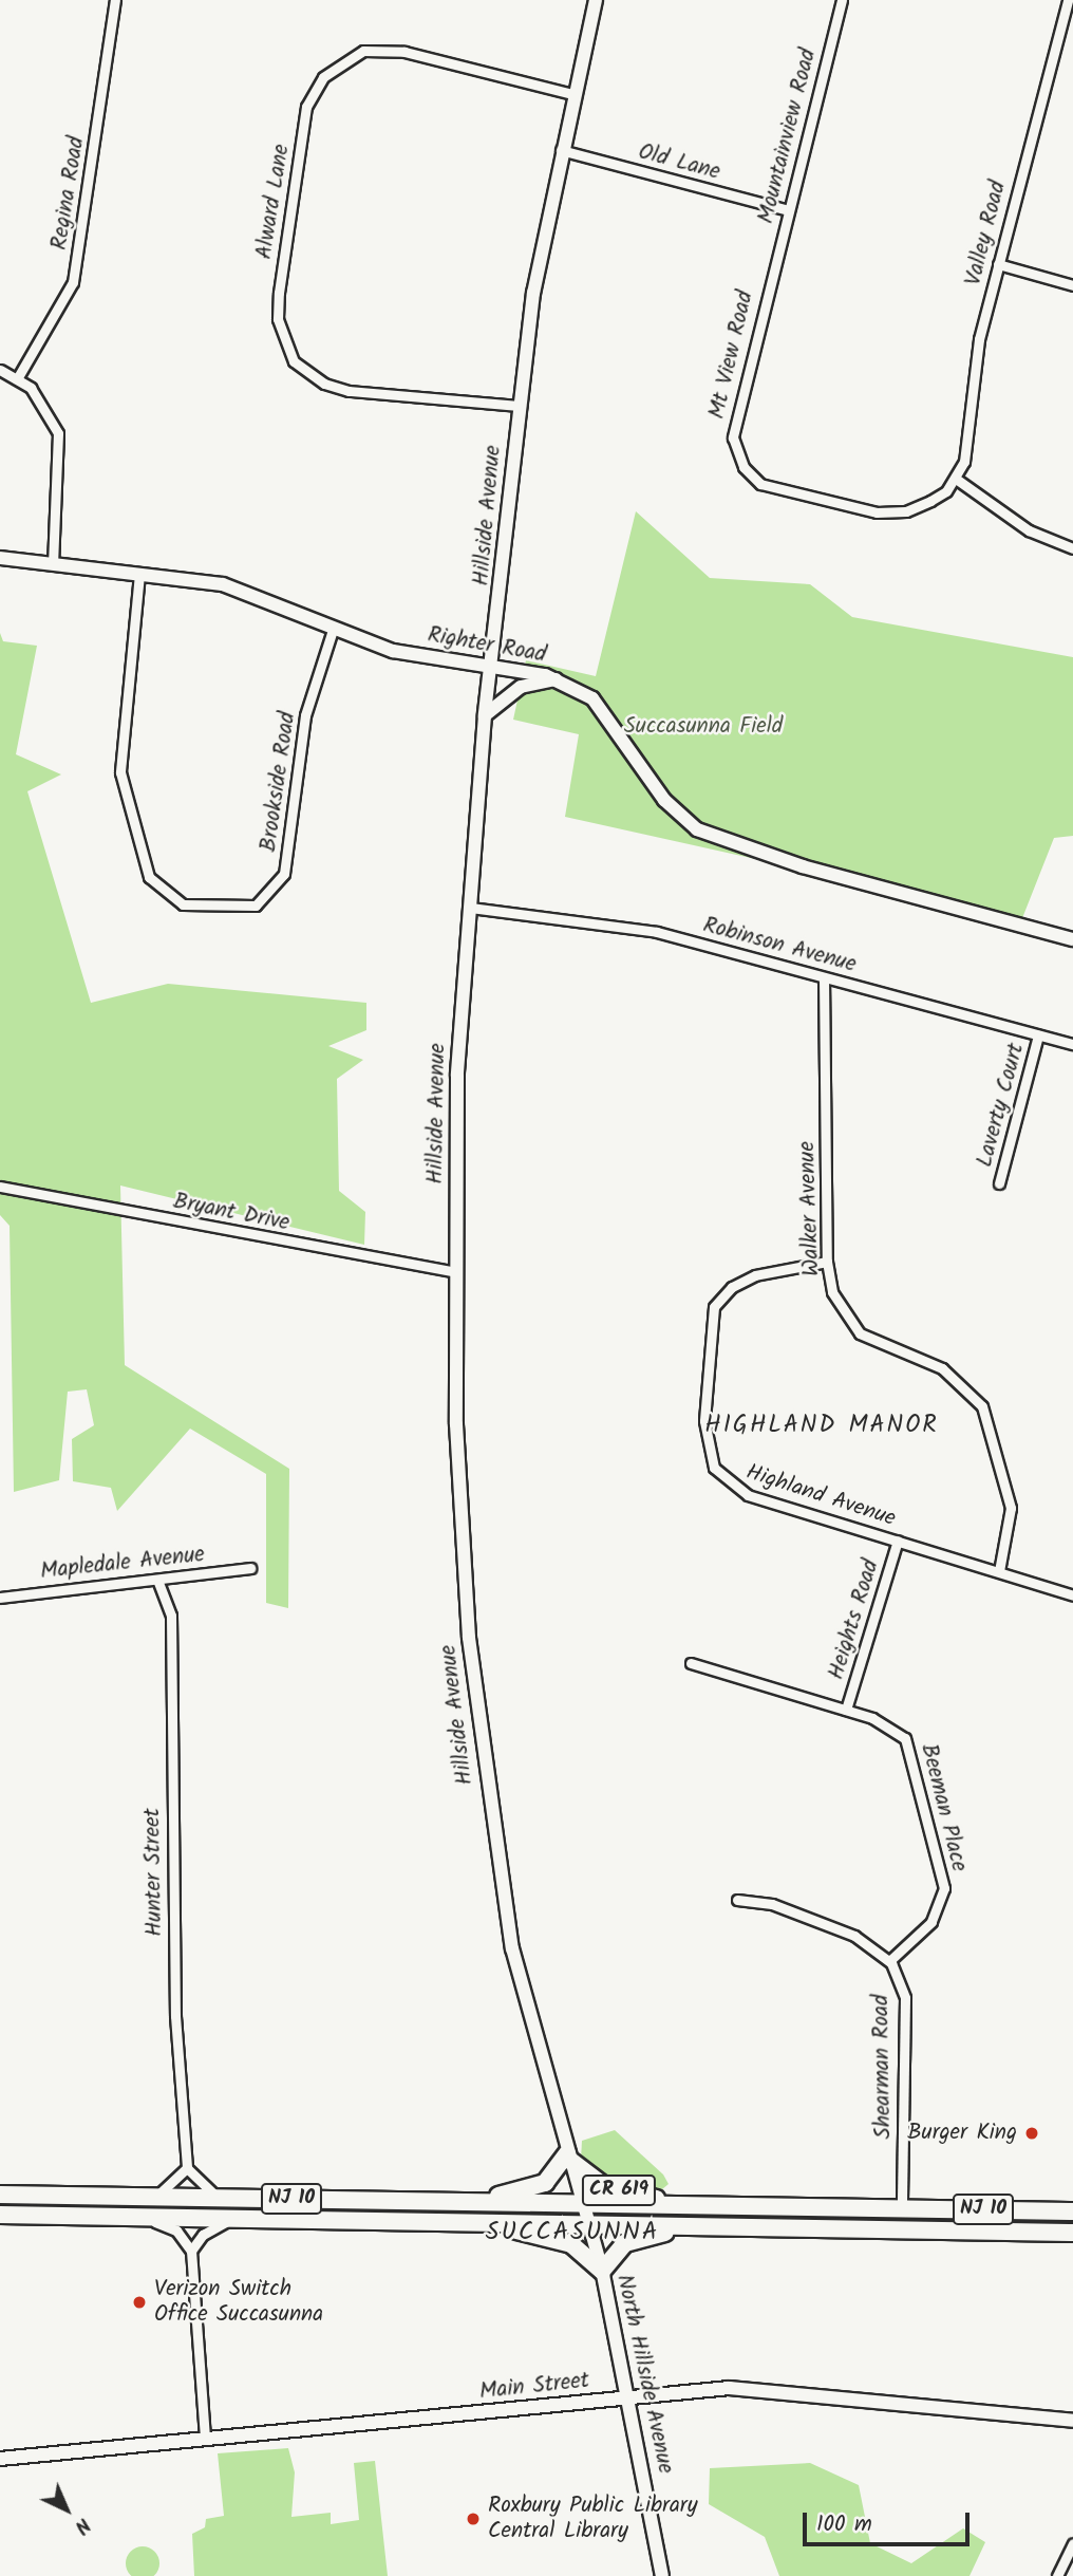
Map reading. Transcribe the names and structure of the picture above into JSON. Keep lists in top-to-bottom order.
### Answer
{
  "streets": {
    "highway": ["CR 619", "NJ 10"],
    "main road": [
      "Hillside Avenue",
      "Righter Road",
      "North Hillside Avenue",
      "Main Street"
    ],
    "street": [
      "Mountainview Road",
      "Old Lane",
      "Regina Road",
      "Alward Lane",
      "Valley Road",
      "Mt View Road",
      "Brookside Road",
      "Robinson Avenue",
      "Laverty Court",
      "Walker Avenue",
      "Bryant Drive",
      "Highland Avenue",
      "Mapledale Avenue",
      "Heights Road",
      "Beeman Place",
      "Hunter Street",
      "Shearman Road"
    ]
  },
  "crossings": [
    ["Mountainview Road", "Old Lane"],
    ["Mountainview Road", "Mt View Road"],
    ["Old Lane", "Hillside Avenue"],
    ["Alward Lane", "Hillside Avenue"],
    ["Valley Road", "Mt View Road"],
    ["Hillside Avenue", "Righter Road"],
    ["Hillside Avenue", "Robinson Avenue"],
    ["Hillside Avenue", "Bryant Drive"],
    ["Hillside Avenue", "CR 619"],
    ["Hillside Avenue", "NJ 10"],
    ["Hillside Avenue", "North Hillside Avenue"],
    ["Righter Road", "Brookside Road"],
    ["Robinson Avenue", "Laverty Court"],
    ["Robinson Avenue", "Walker Avenue"],
    ["Walker Avenue", "Highland Avenue"],
    ["Highland Avenue", "Heights Road"],
    ["Mapledale Avenue", "Hunter Street"],
    ["Heights Road", "Beeman Place"],
    ["Beeman Place", "Shearman Road"],
    ["Shearman Road", "NJ 10"],
    ["CR 619", "NJ 10"],
    ["NJ 10", "North Hillside Avenue"],
    ["North Hillside Avenue", "Main Street"]
  ],
  "districts": ["HIGHLAND MANOR", "SUCCASUNNA"],
  "parks": ["Succasunna Field"],
  "places": ["Burger King", "Verizon Switch Office Succasunna", "Roxbury Public Library Central Library"],
  "scale_bar": "100 m",
  "north": "bottom right"
}
